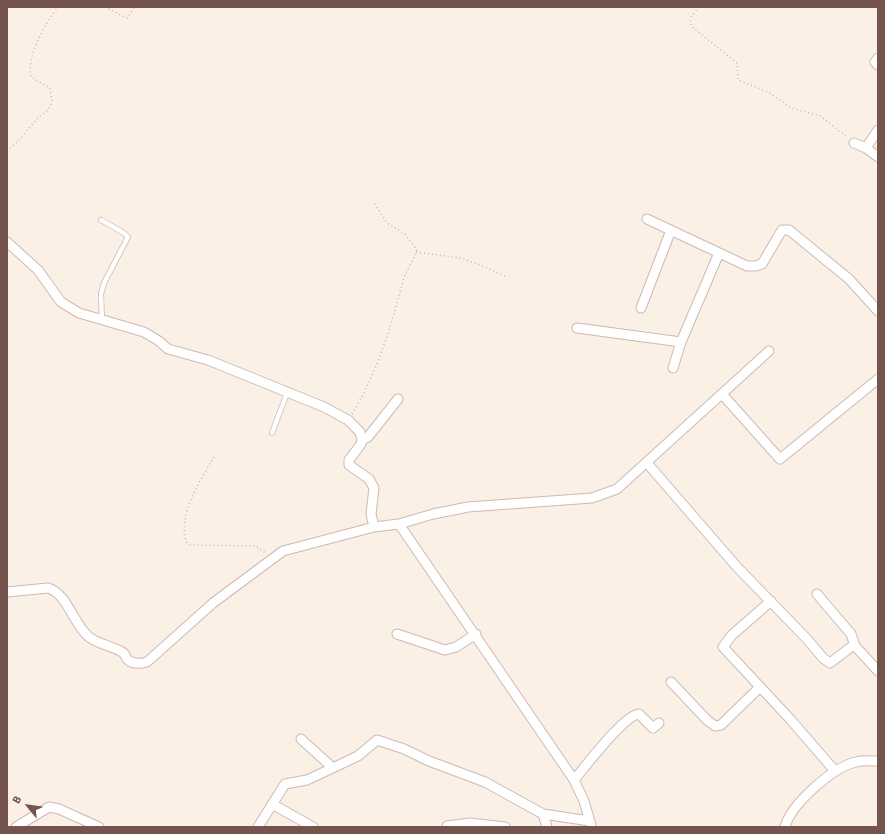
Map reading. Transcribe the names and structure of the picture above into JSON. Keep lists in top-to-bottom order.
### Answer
{
  "north": "top left"
}
